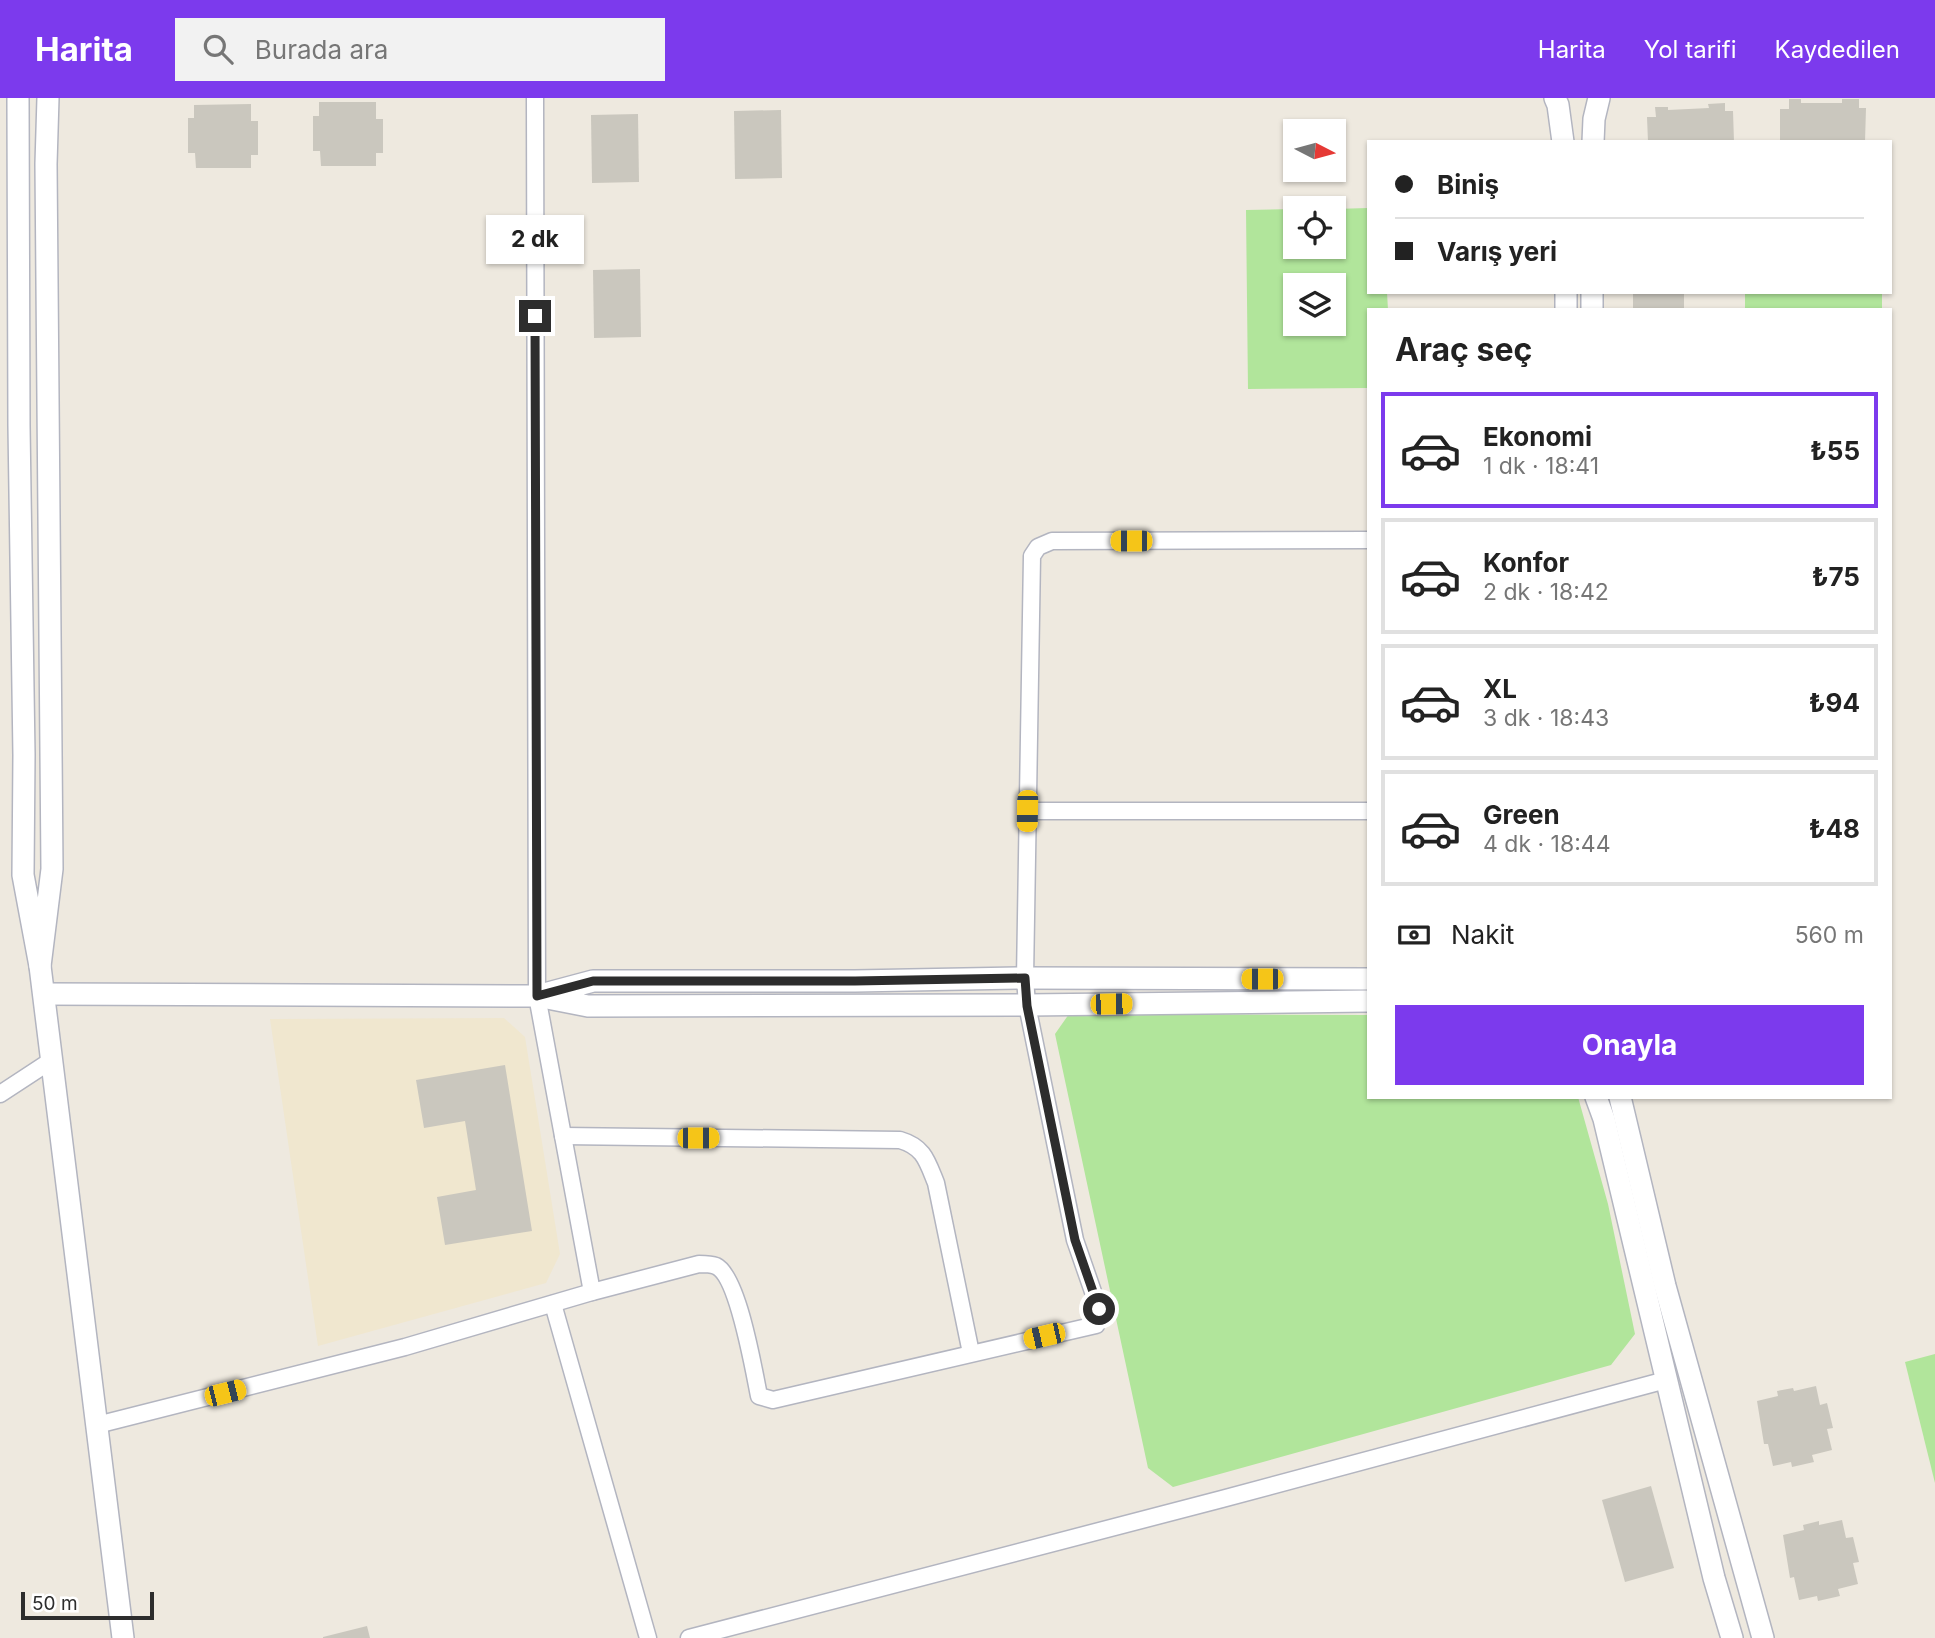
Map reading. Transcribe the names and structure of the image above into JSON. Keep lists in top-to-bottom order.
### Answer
{
  "scale_bar": "50 m",
  "north": "right",
  "page": {
    "header": "Harita",
    "search": "Burada ara",
    "nav": ["Harita", "Yol tarifi", "Kaydedilen"],
    "banner": ["Biniş", "Varış yeri"],
    "bubble": "2 dk",
    "heading": "Araç seç",
    "list": [
      {
        "name": "Ekonomi",
        "note": "1 dk · 18:41",
        "value": "₺55"
      },
      {
        "name": "Konfor",
        "note": "2 dk · 18:42",
        "value": "₺75"
      },
      {
        "name": "XL",
        "note": "3 dk · 18:43",
        "value": "₺94"
      },
      {
        "name": "Green",
        "note": "4 dk · 18:44",
        "value": "₺48"
      }
    ],
    "pay": ["Nakit", "560 m"],
    "buttons": "Onayla",
    "scale": "50 m"
  }
}
